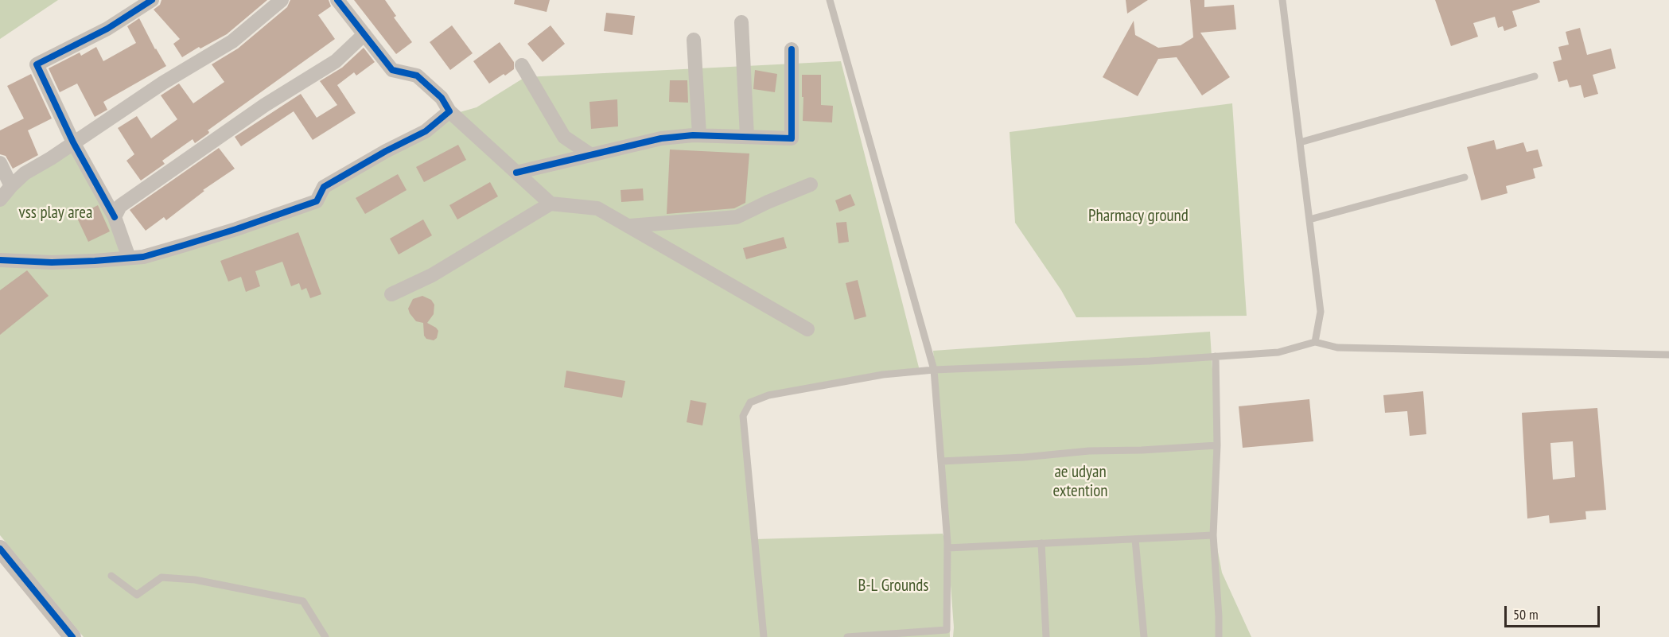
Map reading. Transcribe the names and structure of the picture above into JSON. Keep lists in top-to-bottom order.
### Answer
{
  "parks": [
    "vss play area",
    "Pharmacy ground",
    "ae udyan extention",
    "B-L Grounds"
  ],
  "scale_bar": "50 m"
}
